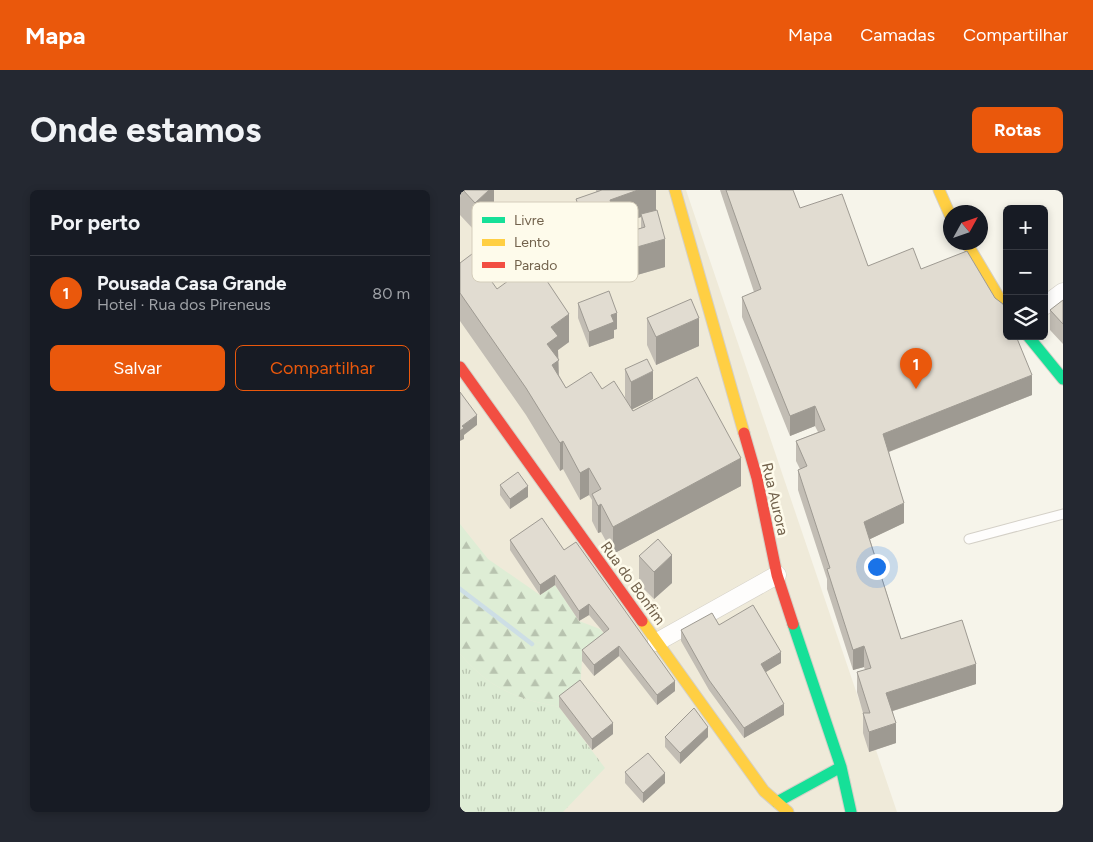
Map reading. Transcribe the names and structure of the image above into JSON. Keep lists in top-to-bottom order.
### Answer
{
  "streets": {
    "main road": ["Rua Aurora", "Rua do Bonfim"]
  },
  "legend": ["Livre", "Lento", "Parado"],
  "north": "top right",
  "page": {
    "header": "Mapa",
    "nav": ["Mapa", "Camadas", "Compartilhar"],
    "buttons": [
      "Rotas",
      ["Salvar", "Compartilhar"]
    ],
    "title": "Onde estamos",
    "heading": "Por perto",
    "map_buttons": ["+", "−"],
    "list": [
      {
        "mark": "1",
        "name": "Pousada Casa Grande",
        "note": "Hotel · Rua dos Pireneus",
        "value": "80 m"
      }
    ],
    "pins": "1"
  }
}
